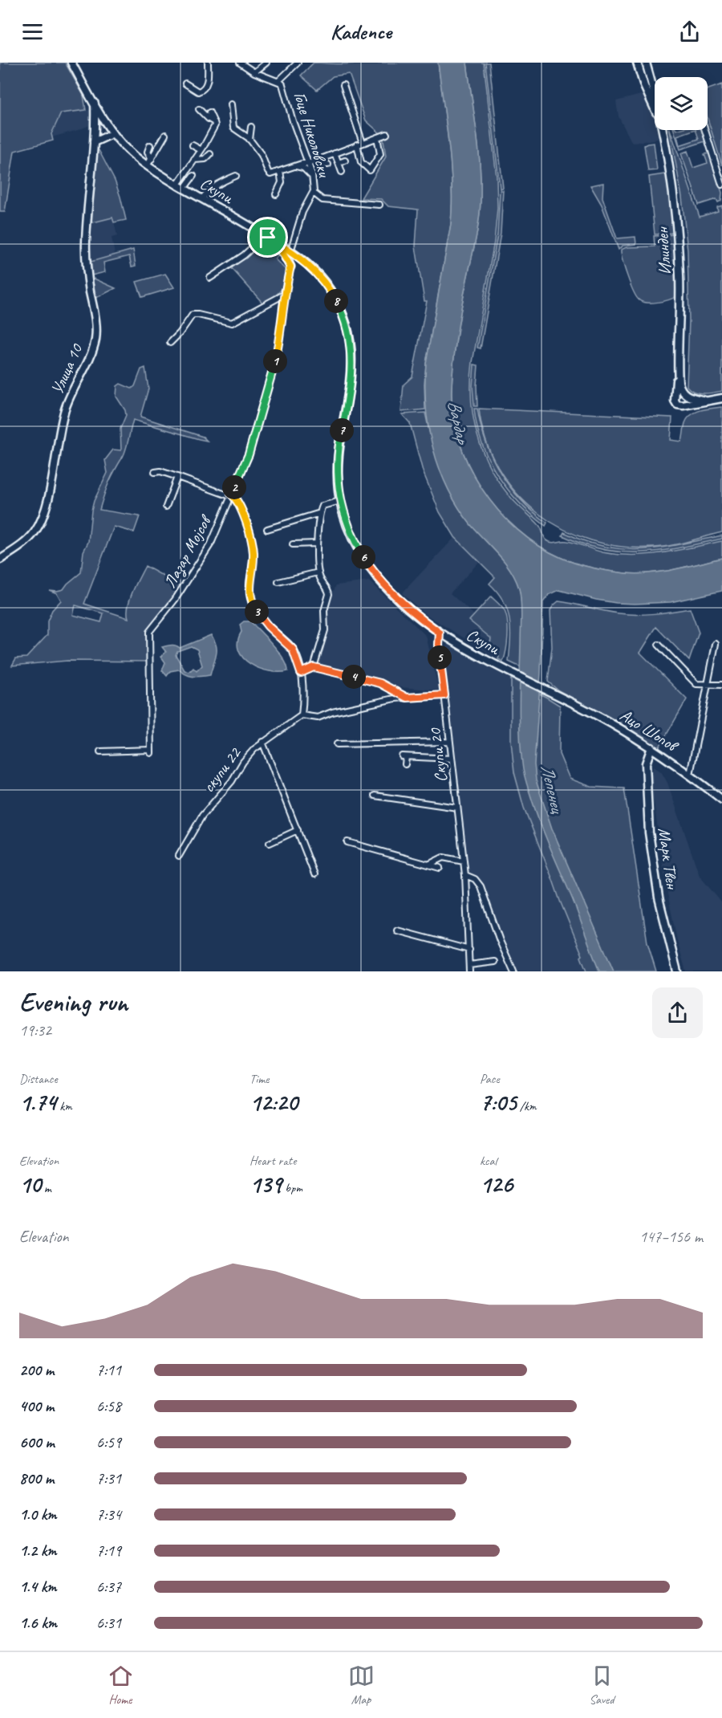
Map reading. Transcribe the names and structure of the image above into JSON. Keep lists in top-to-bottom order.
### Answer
{
  "streets": {
    "street": [
      "Гоце Николовски",
      "Скупи",
      "Илинден",
      "Улица 10",
      "Лазар Мојсов",
      "Ацо Шопов",
      "Скупи 20",
      "скупи 22",
      "Марк Твен"
    ]
  },
  "crossings": [
    ["Гоце Николовски", "Скупи"],
    ["Гоце Николовски", "Лазар Мојсов"],
    ["Скупи", "Улица 10"],
    ["Скупи", "Лазар Мојсов"],
    ["Скупи", "Ацо Шопов"],
    ["Скупи", "Скупи 20"],
    ["Ацо Шопов", "Марк Твен"]
  ],
  "water": ["Вардар", "Лепенец"],
  "page": {
    "header": "Kadence",
    "pins": [
      "8",
      "1",
      "7",
      "2",
      "6",
      "3",
      "5",
      "4"
    ],
    "heading": ["Evening run", "19:32"],
    "stats": [
      ["Distance", "1.74 km"],
      ["Time", "12:20"],
      ["Pace", "7:05 /km"],
      ["Elevation", "10 m"],
      ["Heart rate", "139 bpm"],
      ["kcal", "126"]
    ],
    "chart": ["Elevation", "147–156 m"],
    "list": [
      {
        "name": "200 m",
        "note": "7:11"
      },
      {
        "name": "400 m",
        "note": "6:58"
      },
      {
        "name": "600 m",
        "note": "6:59"
      },
      {
        "name": "800 m",
        "note": "7:31"
      },
      {
        "name": "1.0 km",
        "note": "7:34"
      },
      {
        "name": "1.2 km",
        "note": "7:19"
      },
      {
        "name": "1.4 km",
        "note": "6:37"
      },
      {
        "name": "1.6 km",
        "note": "6:31"
      }
    ],
    "tabs": ["Home", "Map", "Saved"]
  }
}
